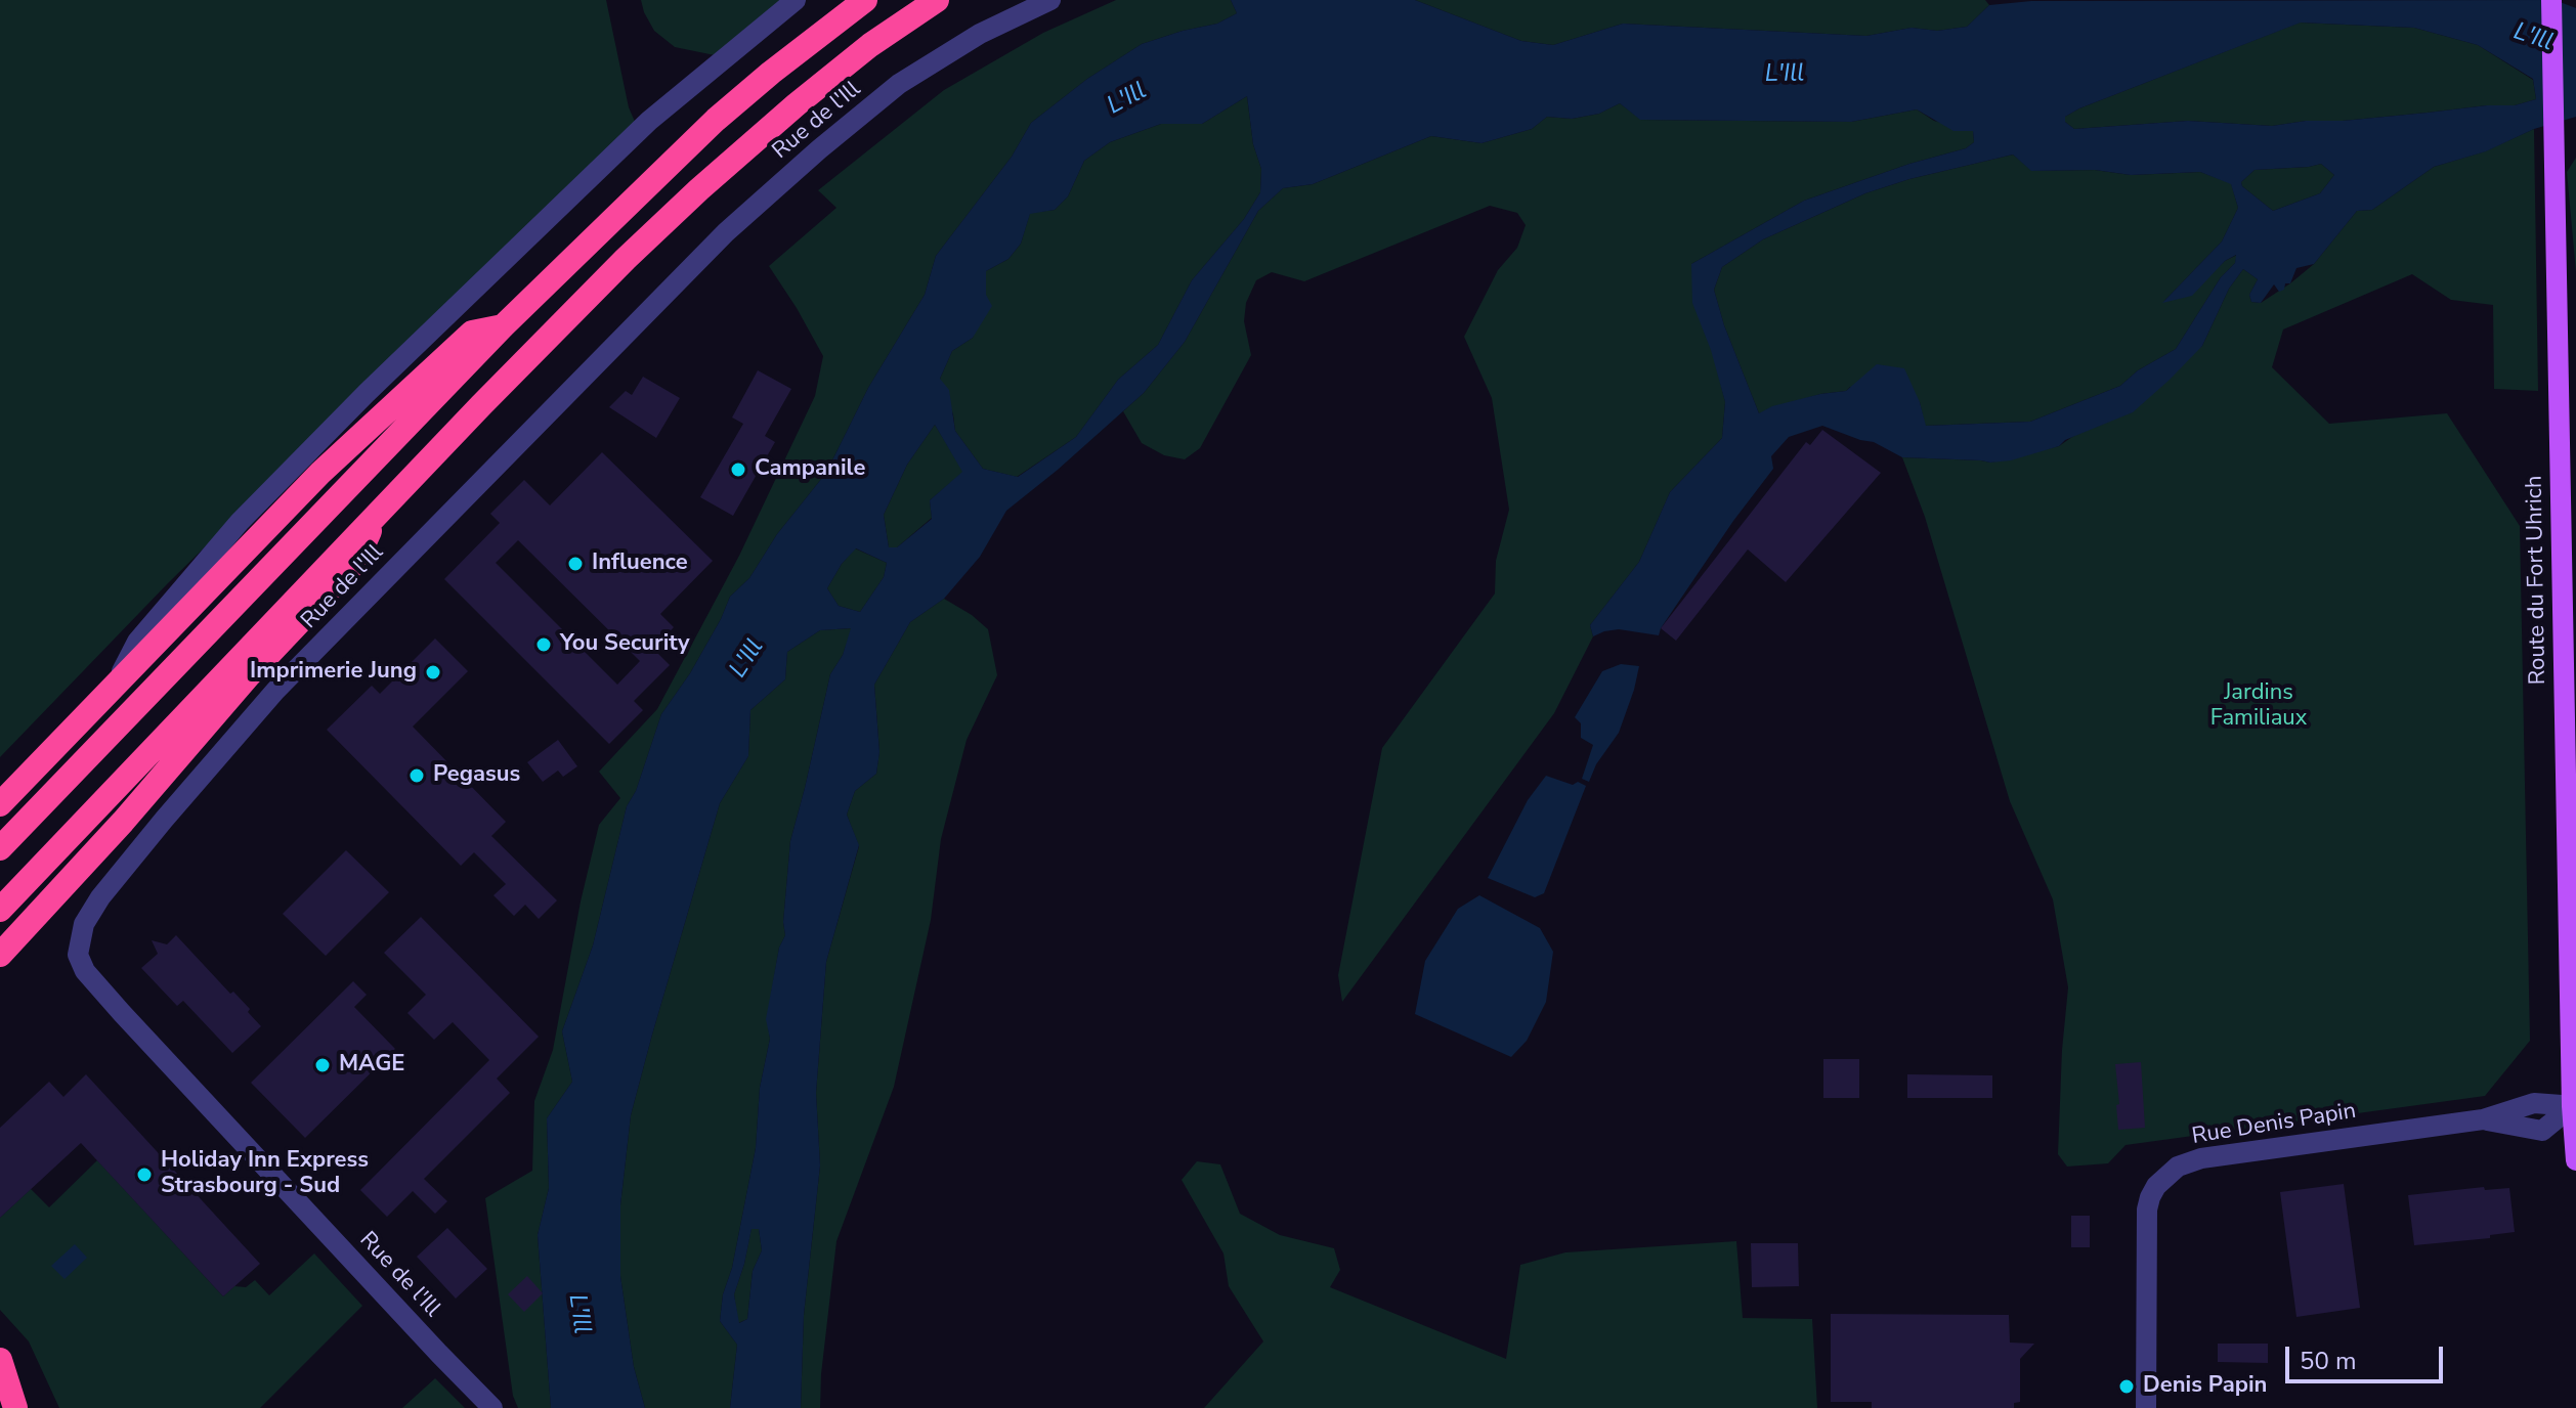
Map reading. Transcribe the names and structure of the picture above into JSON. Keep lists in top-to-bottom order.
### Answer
{
  "streets": {
    "main road": ["Route du Fort Uhrich"],
    "street": ["Rue de l'Ill", "Rue Denis Papin"]
  },
  "crossings": [
    ["Route du Fort Uhrich", "Rue Denis Papin"]
  ],
  "water": ["L'Ill"],
  "parks": ["Jardins Familiaux"],
  "places": [
    "Campanile",
    "Influence",
    "You Security",
    "Imprimerie Jung",
    "Pegasus",
    "MAGE",
    "Holiday Inn Express Strasbourg - Sud",
    "Denis Papin"
  ],
  "scale_bar": "50 m"
}
